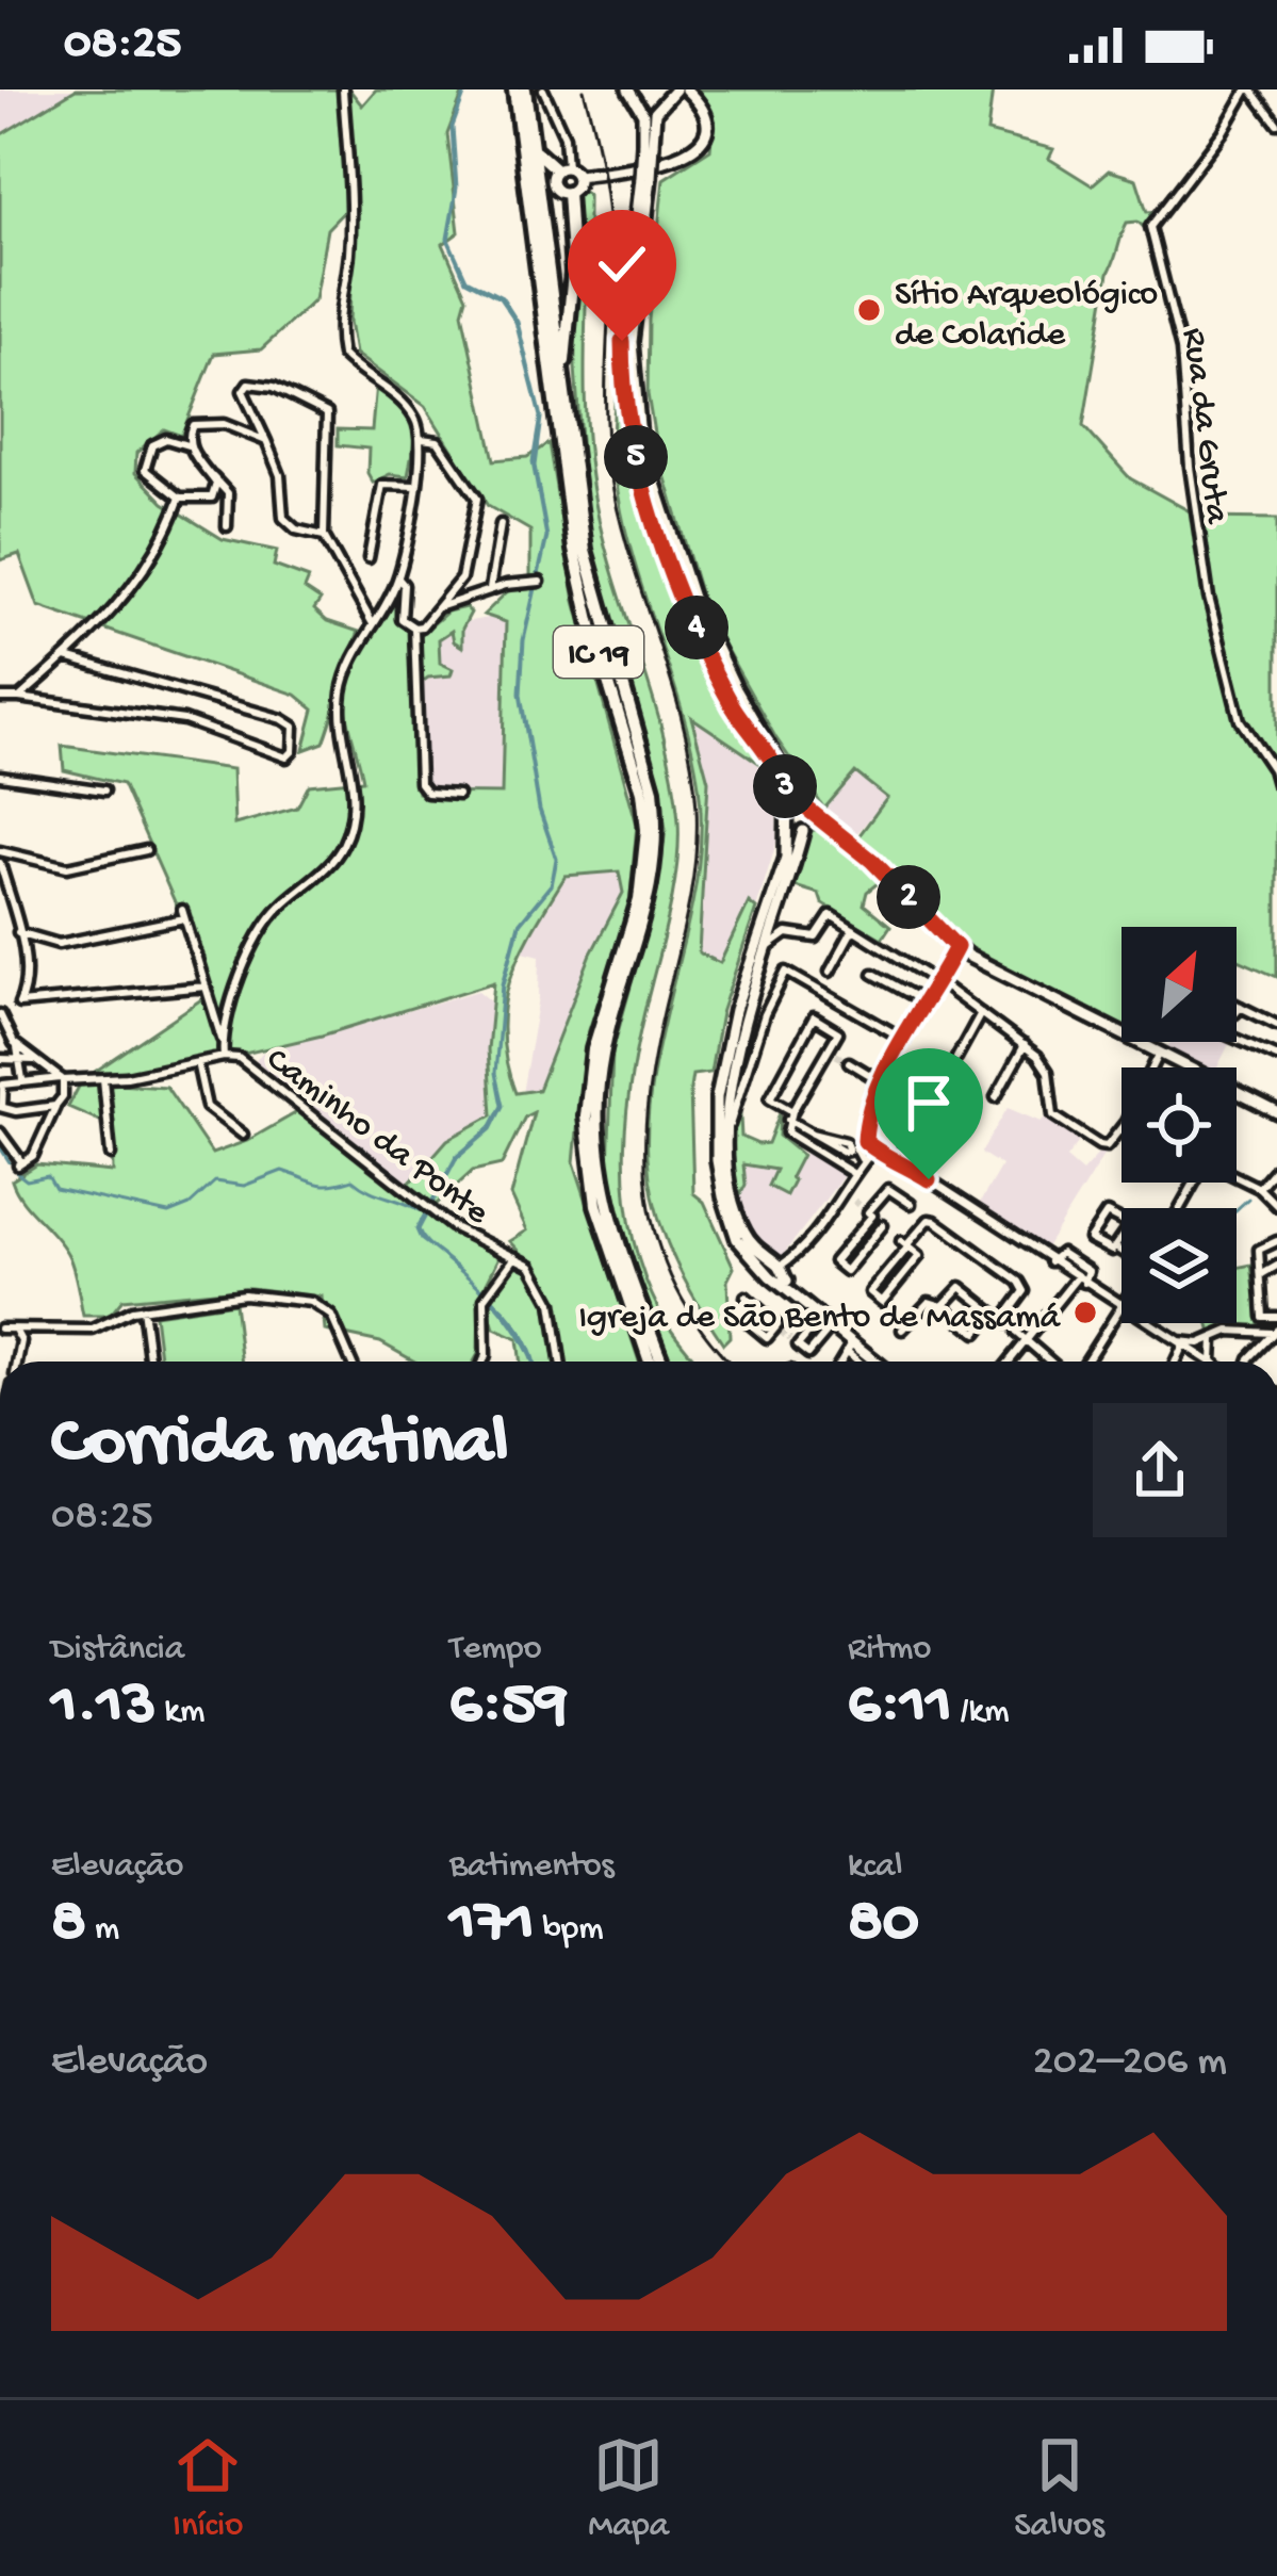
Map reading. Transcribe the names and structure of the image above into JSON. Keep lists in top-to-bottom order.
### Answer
{
  "streets": {
    "highway": ["IC 19"],
    "street": ["Rua da Gruta", "Caminho da Ponte"]
  },
  "places": ["Sítio Arqueológico de Colaride", "Igreja de São Bento de Massamá"],
  "north": "top right",
  "page": {
    "status": "08:25",
    "pins": [
      "5",
      "4",
      "3",
      "2"
    ],
    "heading": ["Corrida matinal", "08:25"],
    "stats": [
      ["Distância", "1.13 km"],
      ["Tempo", "6:59"],
      ["Ritmo", "6:11 /km"],
      ["Elevação", "8 m"],
      ["Batimentos", "171 bpm"],
      ["kcal", "80"]
    ],
    "chart": ["Elevação", "202–206 m"],
    "tabs": ["Início", "Mapa", "Salvos"]
  }
}
